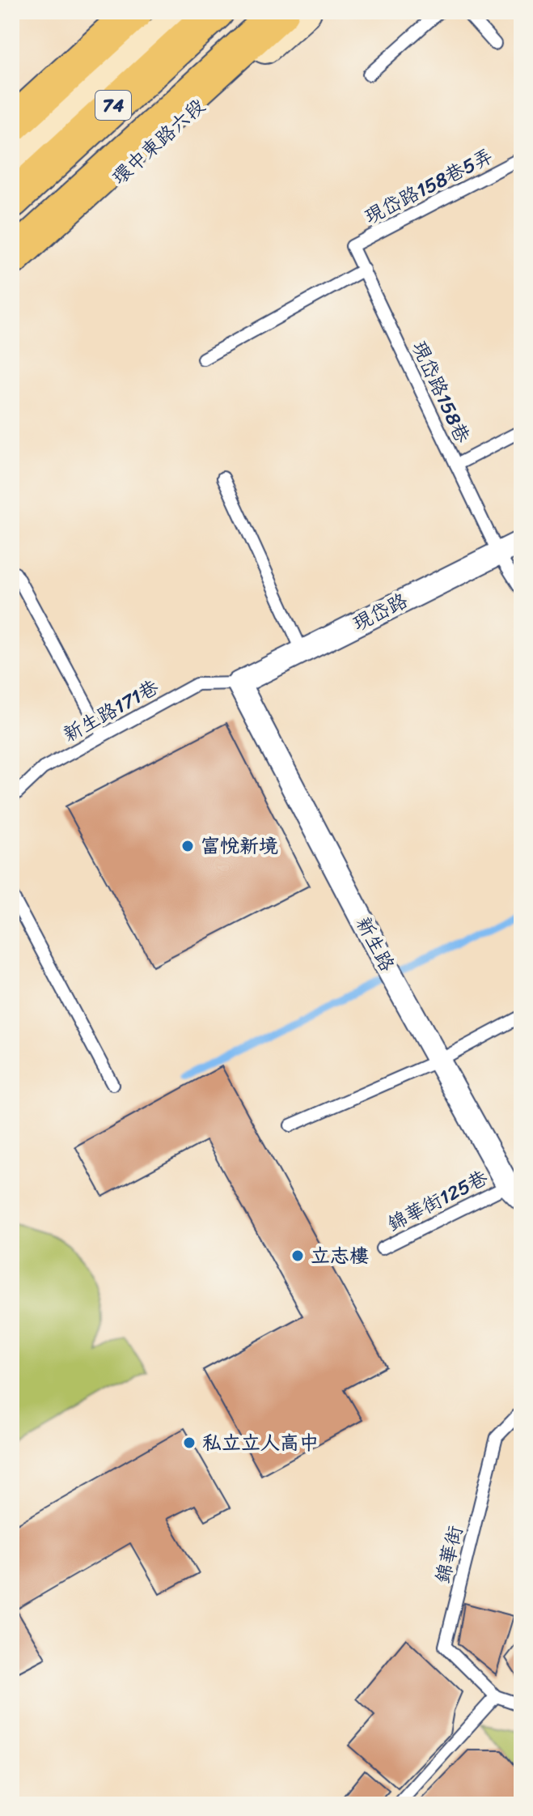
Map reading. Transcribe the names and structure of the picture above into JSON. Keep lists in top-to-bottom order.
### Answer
{
  "streets": {
    "highway": ["74"],
    "street": ["環中東路六段", "現岱路", "新生路"],
    "lane": [
      "現岱路158巷5弄",
      "現岱路158巷",
      "新生路171巷",
      "錦華街125巷",
      "錦華街"
    ]
  },
  "crossings": [
    ["現岱路158巷5弄", "現岱路158巷"],
    ["現岱路158巷", "現岱路"],
    ["現岱路", "新生路171巷"],
    ["現岱路", "新生路"],
    ["新生路171巷", "新生路"],
    ["新生路", "錦華街125巷"]
  ],
  "places": ["富悅新境", "立志樓", "私立立人高中"]
}
